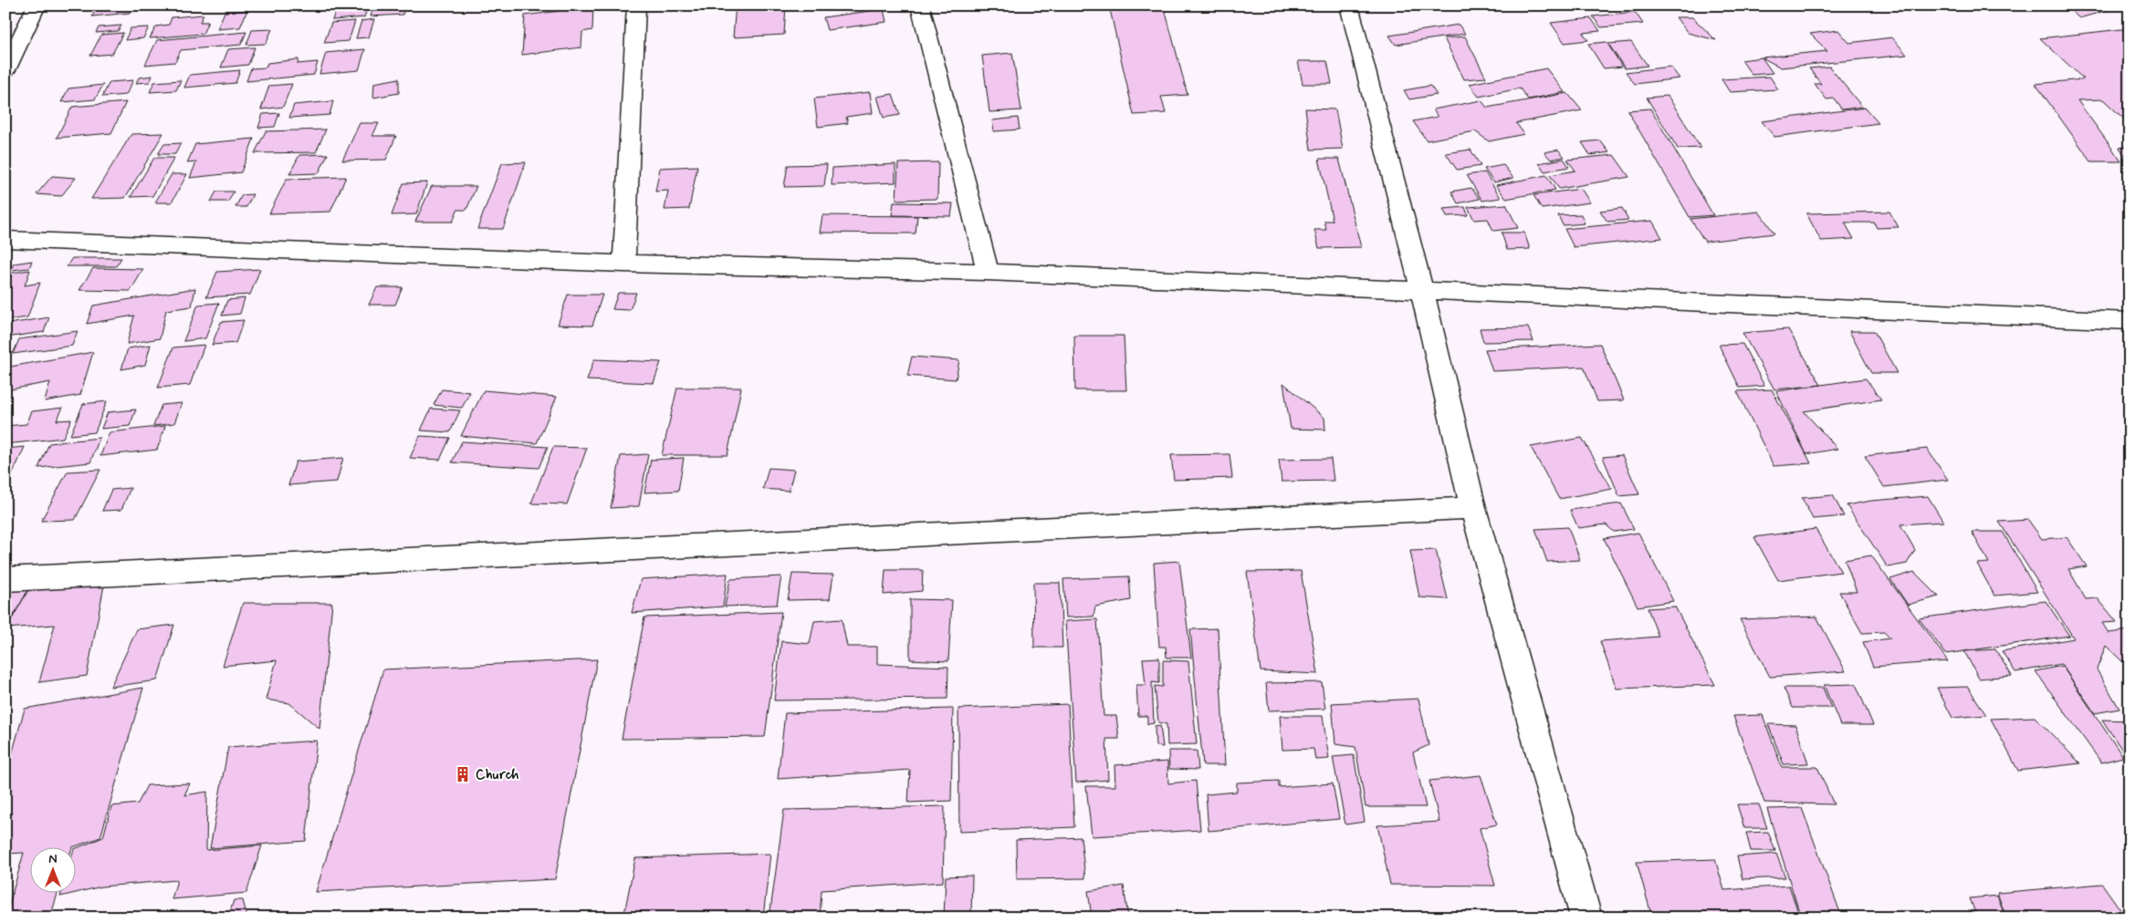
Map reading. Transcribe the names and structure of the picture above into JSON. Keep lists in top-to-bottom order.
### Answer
{
  "places": {
    "building": ["Church"]
  },
  "north": "top"
}
